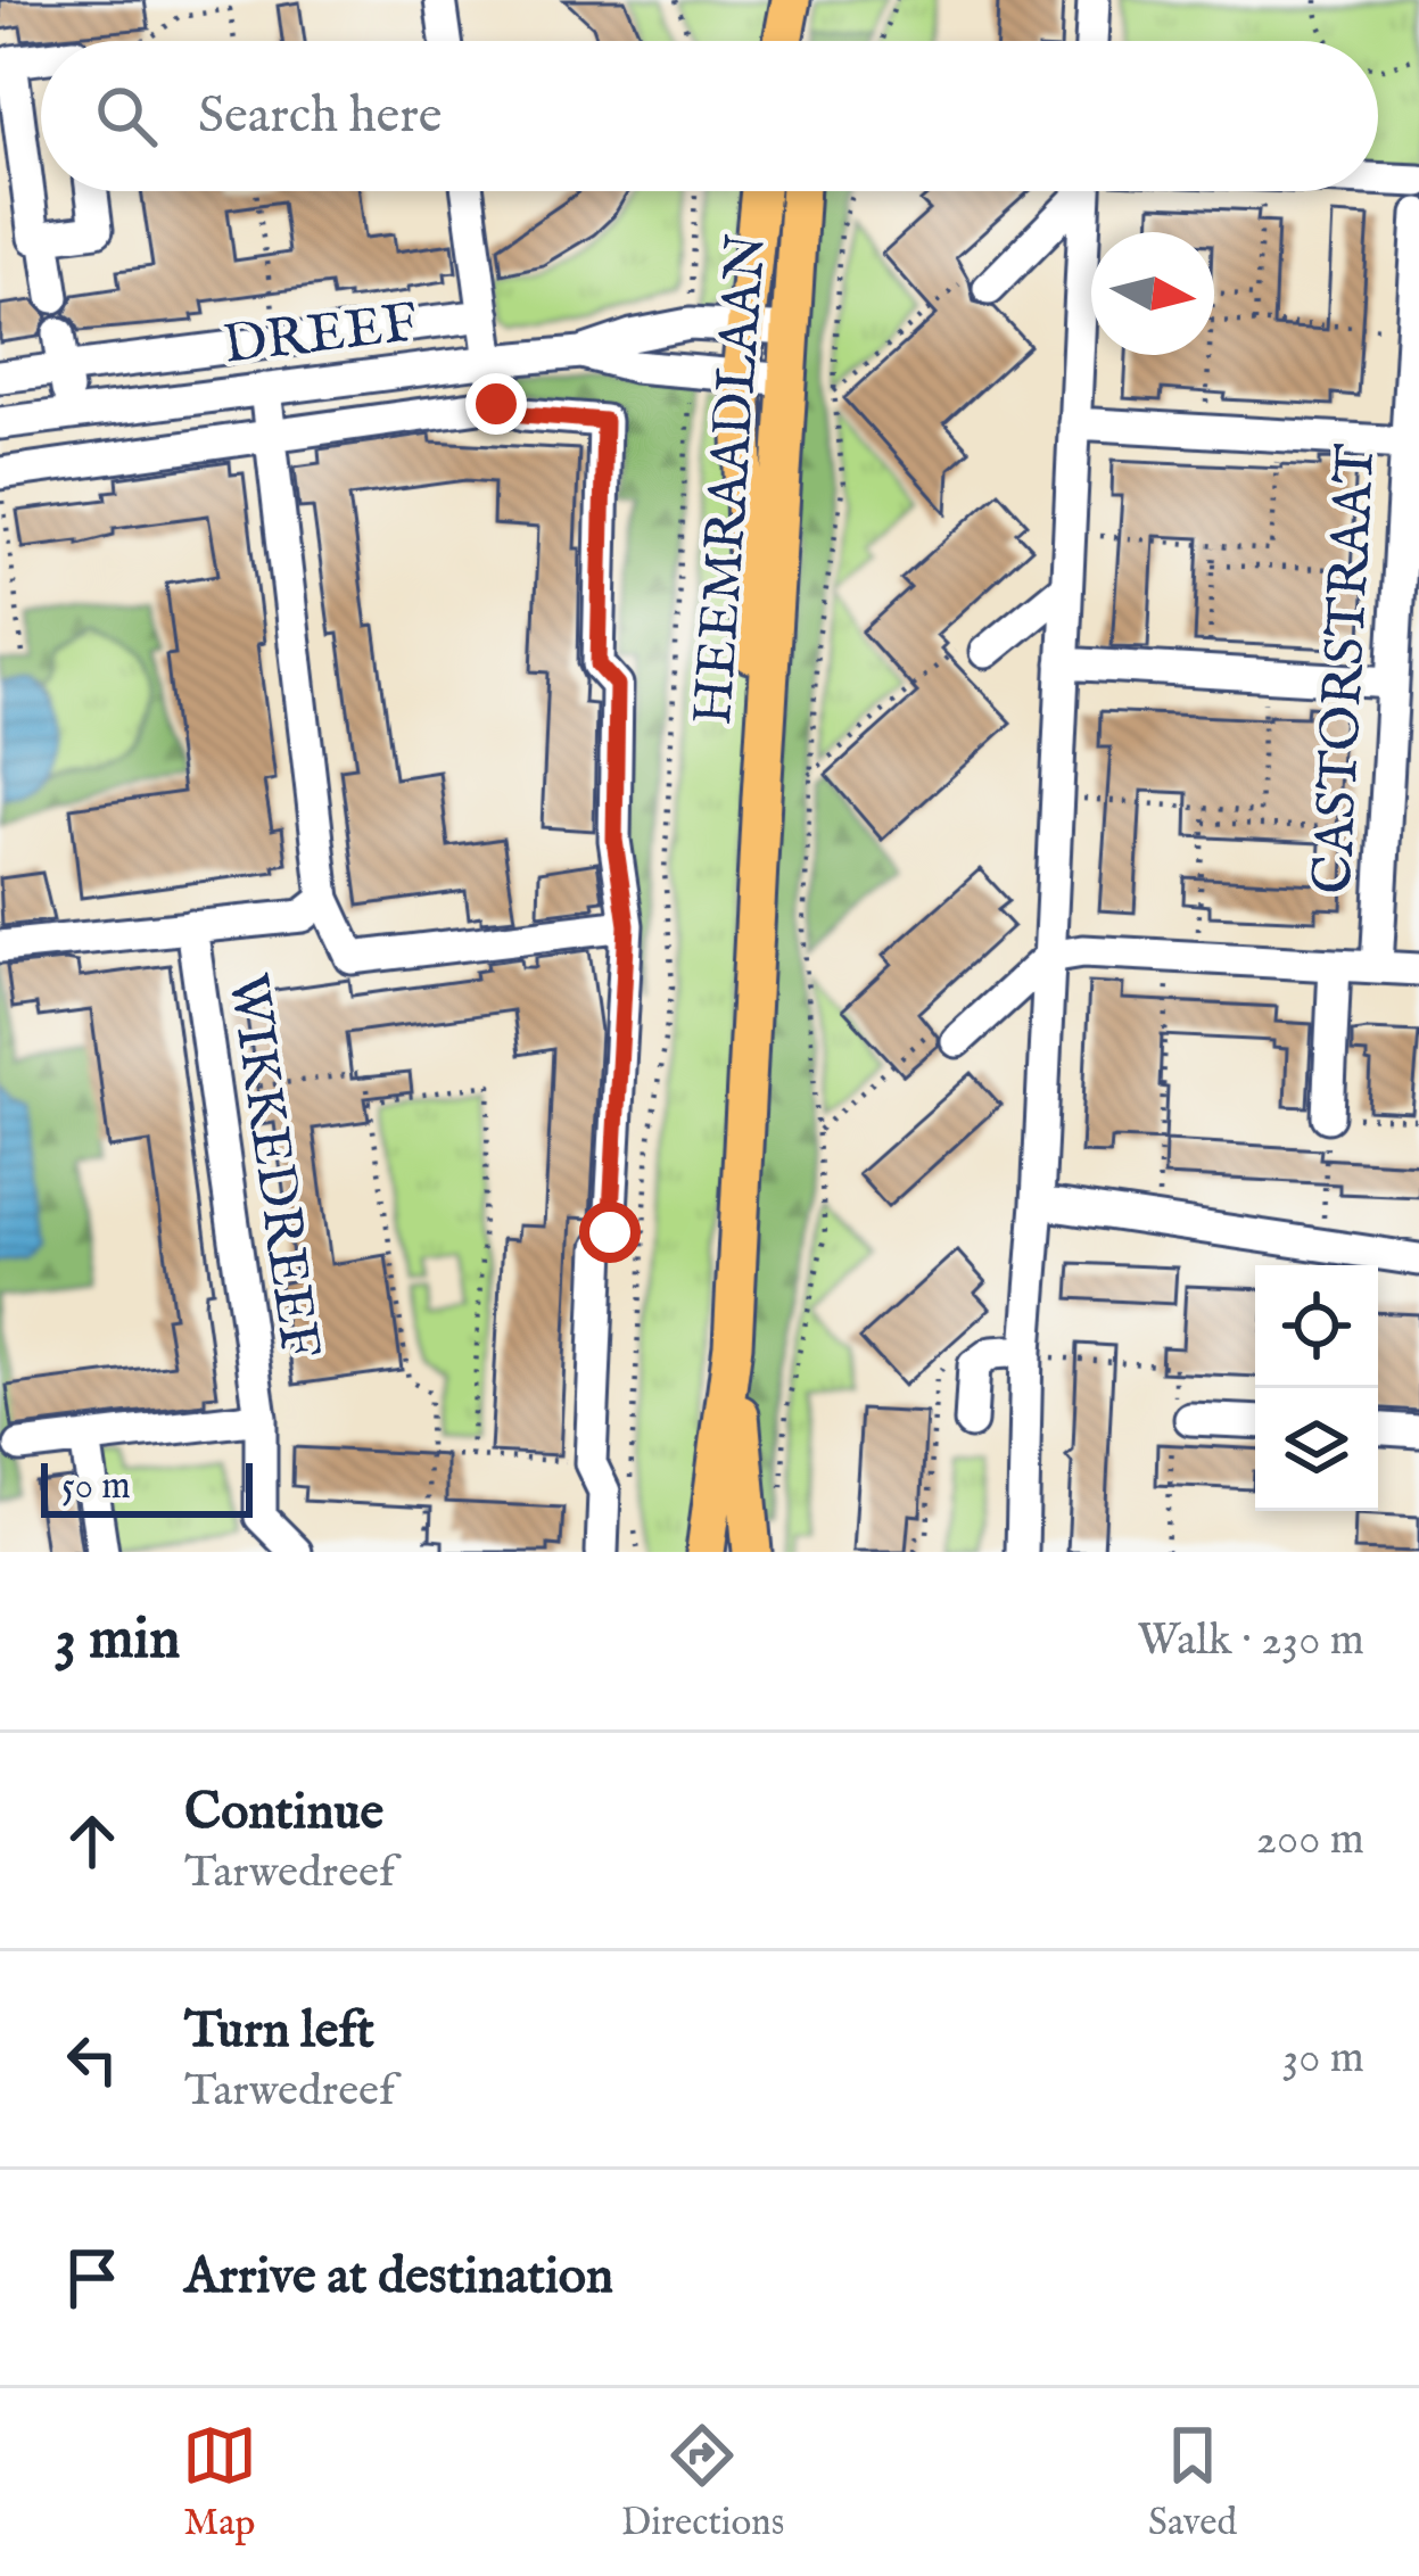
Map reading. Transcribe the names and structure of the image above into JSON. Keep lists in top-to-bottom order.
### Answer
{
  "streets": {
    "main road": ["HEEMRAADLAAN"],
    "street": ["DREEF", "CASTORSTRAAT", "WIKKEDREEF"]
  },
  "crossings": [
    ["DREEF", "HEEMRAADLAAN"]
  ],
  "scale_bar": "50 m",
  "north": "right",
  "page": {
    "search": "Search here",
    "scale": "50 m",
    "heading": ["3 min", "Walk · 230 m"],
    "list": [
      ["Continue", "Tarwedreef", "200 m"],
      ["Turn left", "Tarwedreef", "30 m"],
      "Arrive at destination"
    ],
    "nav": ["Map", "Directions", "Saved"]
  }
}
